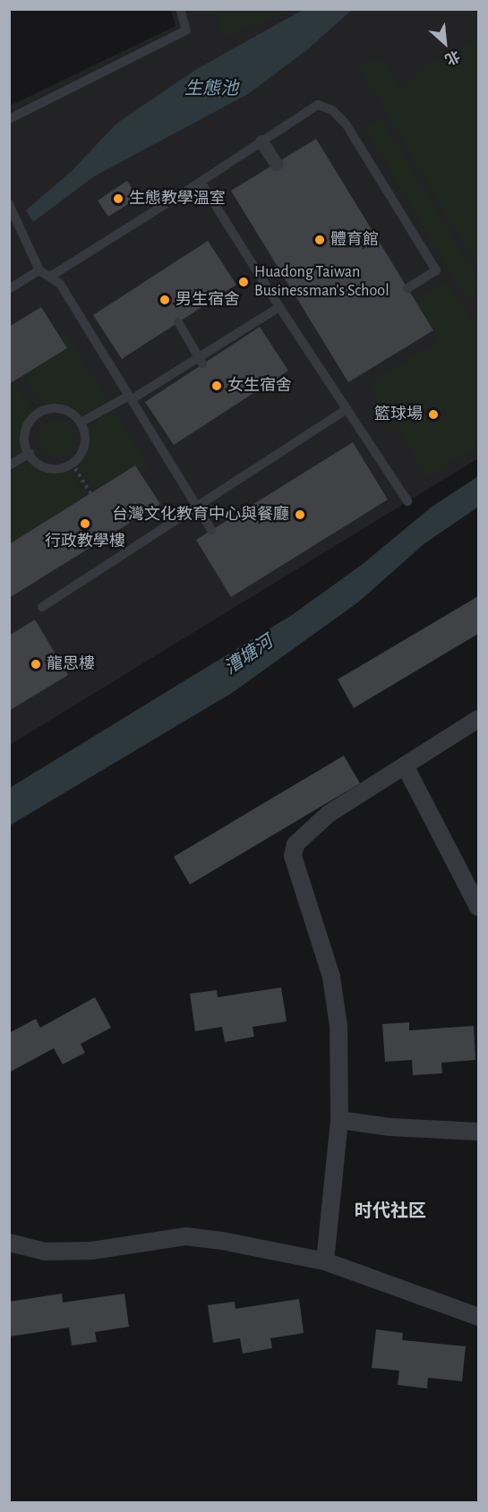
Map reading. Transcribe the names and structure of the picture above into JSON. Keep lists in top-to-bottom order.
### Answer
{
  "districts": ["时代社区"],
  "water": ["生態池", "漕塘河"],
  "places": [
    "生態教學溫室",
    "體育館",
    "Huadong Taiwan Businessman's School",
    "男生宿舍",
    "女生宿舍",
    "籃球場",
    "台灣文化教育中心與餐廳",
    "行政教學樓",
    "龍思樓"
  ],
  "north": "bottom right"
}
